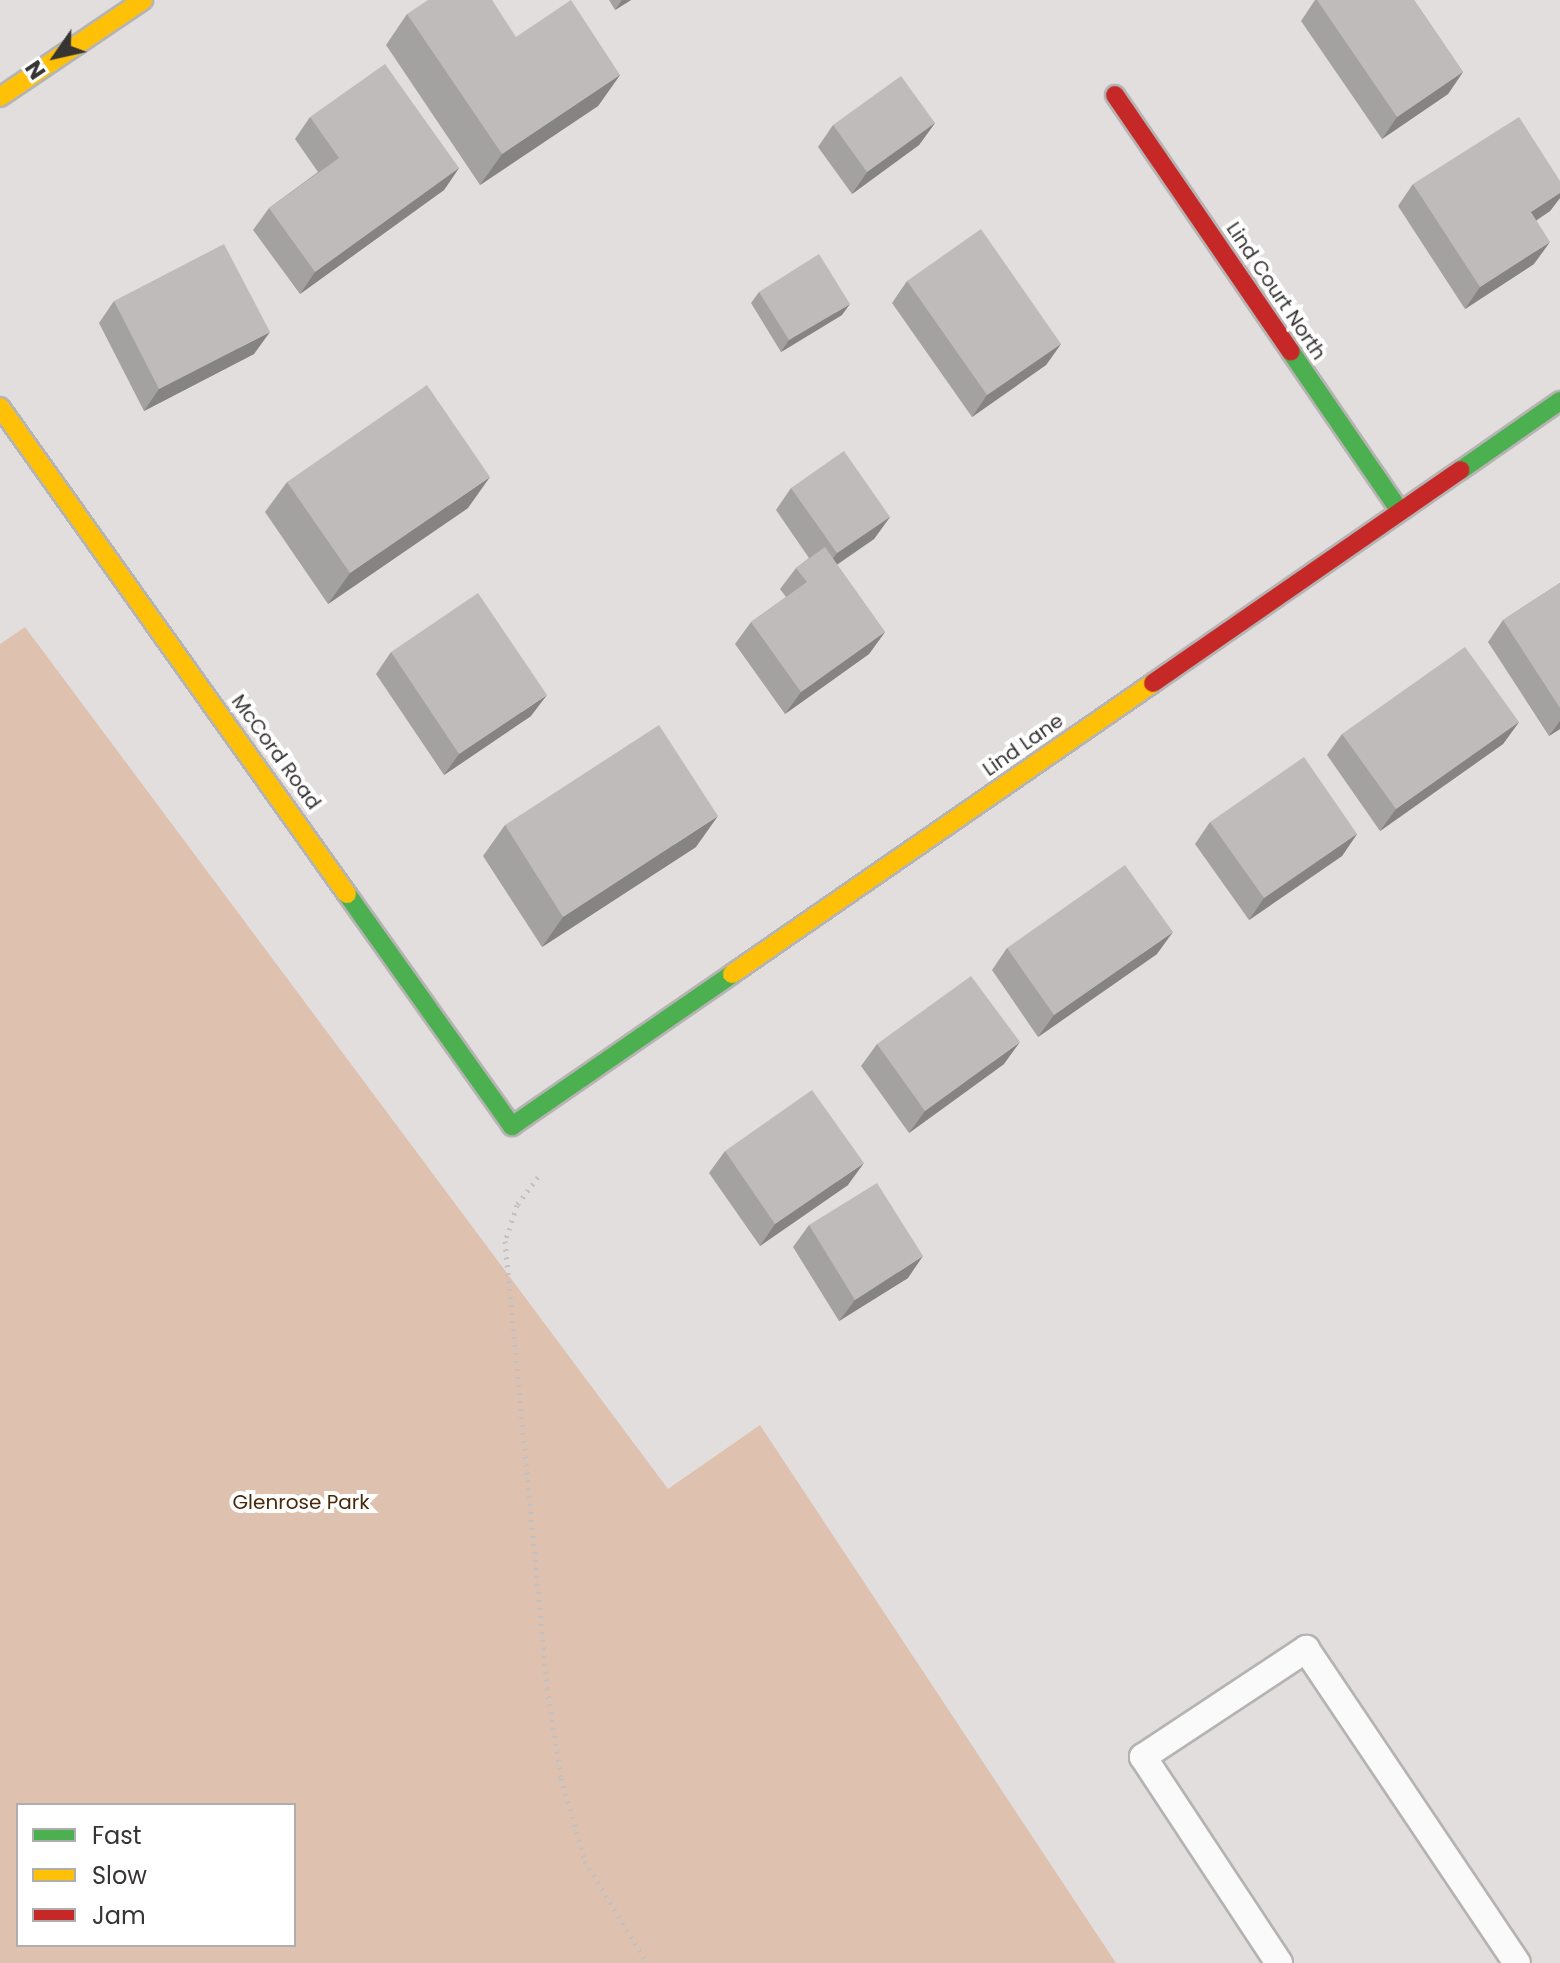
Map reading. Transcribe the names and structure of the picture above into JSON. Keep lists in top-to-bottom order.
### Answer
{
  "streets": {
    "street": ["Lind Court North", "Lind Lane", "McCord Road"]
  },
  "crossings": [
    ["Lind Court North", "Lind Lane"],
    ["Lind Lane", "McCord Road"]
  ],
  "parks": ["Glenrose Park"],
  "legend": ["Fast", "Slow", "Jam"],
  "north": "bottom left"
}
